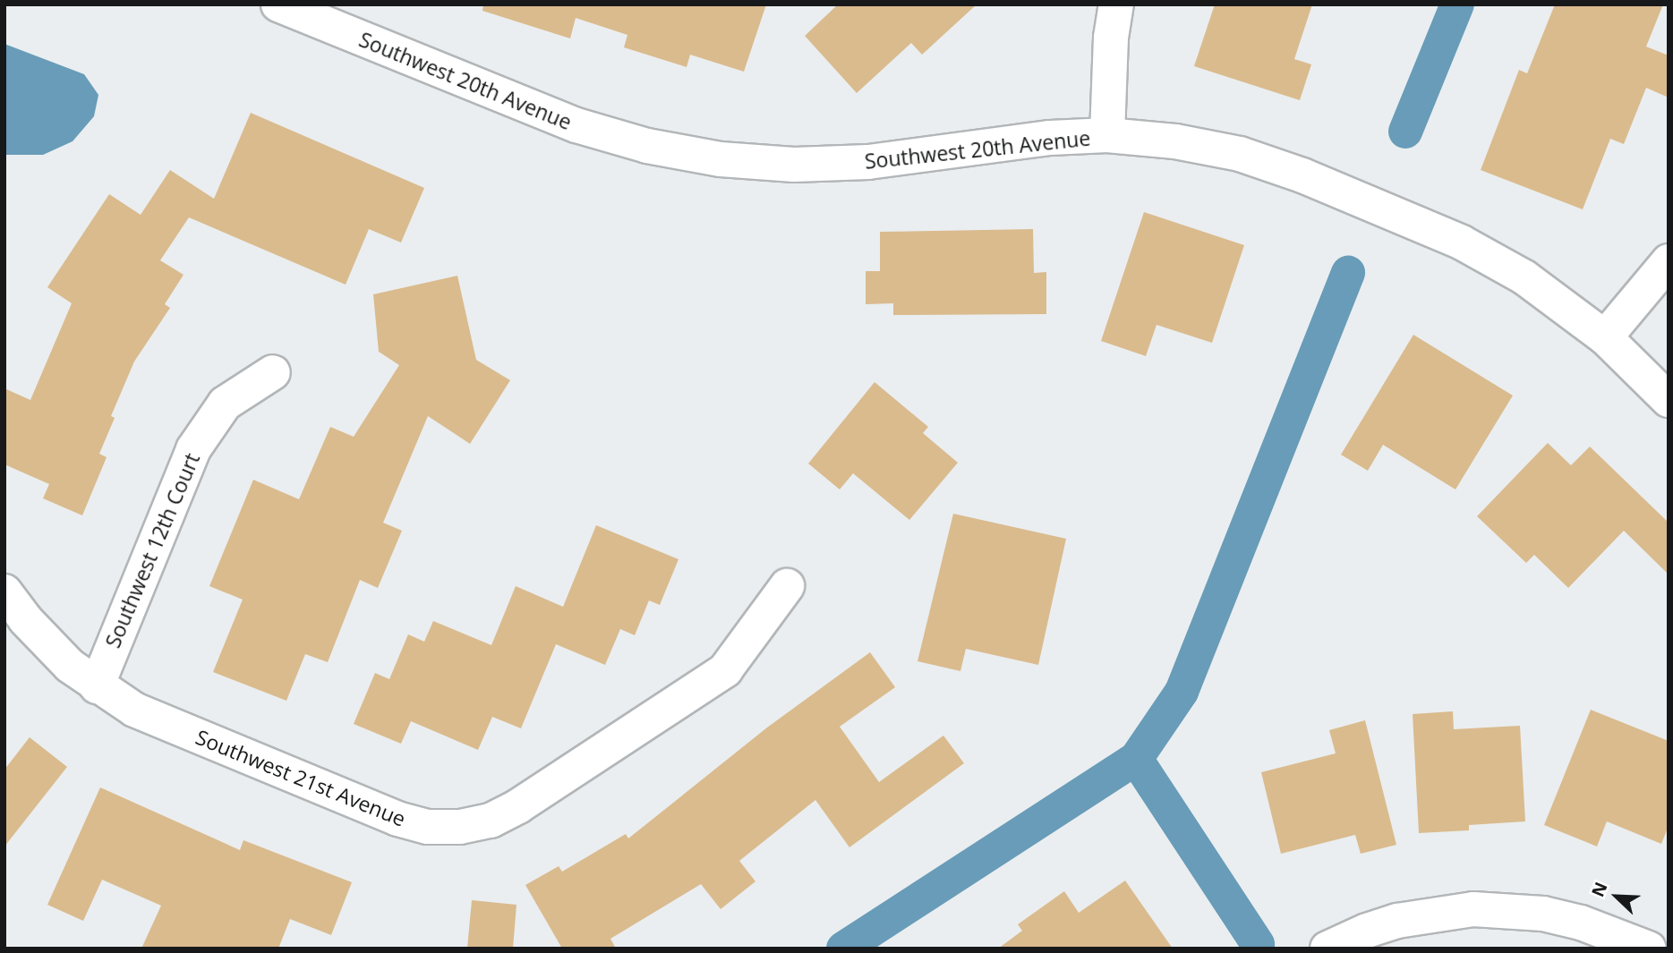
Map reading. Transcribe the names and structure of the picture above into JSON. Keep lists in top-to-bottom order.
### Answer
{
  "streets": {
    "street": ["Southwest 20th Avenue", "Southwest 12th Court", "Southwest 21st Avenue"]
  },
  "crossings": [
    ["Southwest 12th Court", "Southwest 21st Avenue"]
  ],
  "north": "top left"
}
